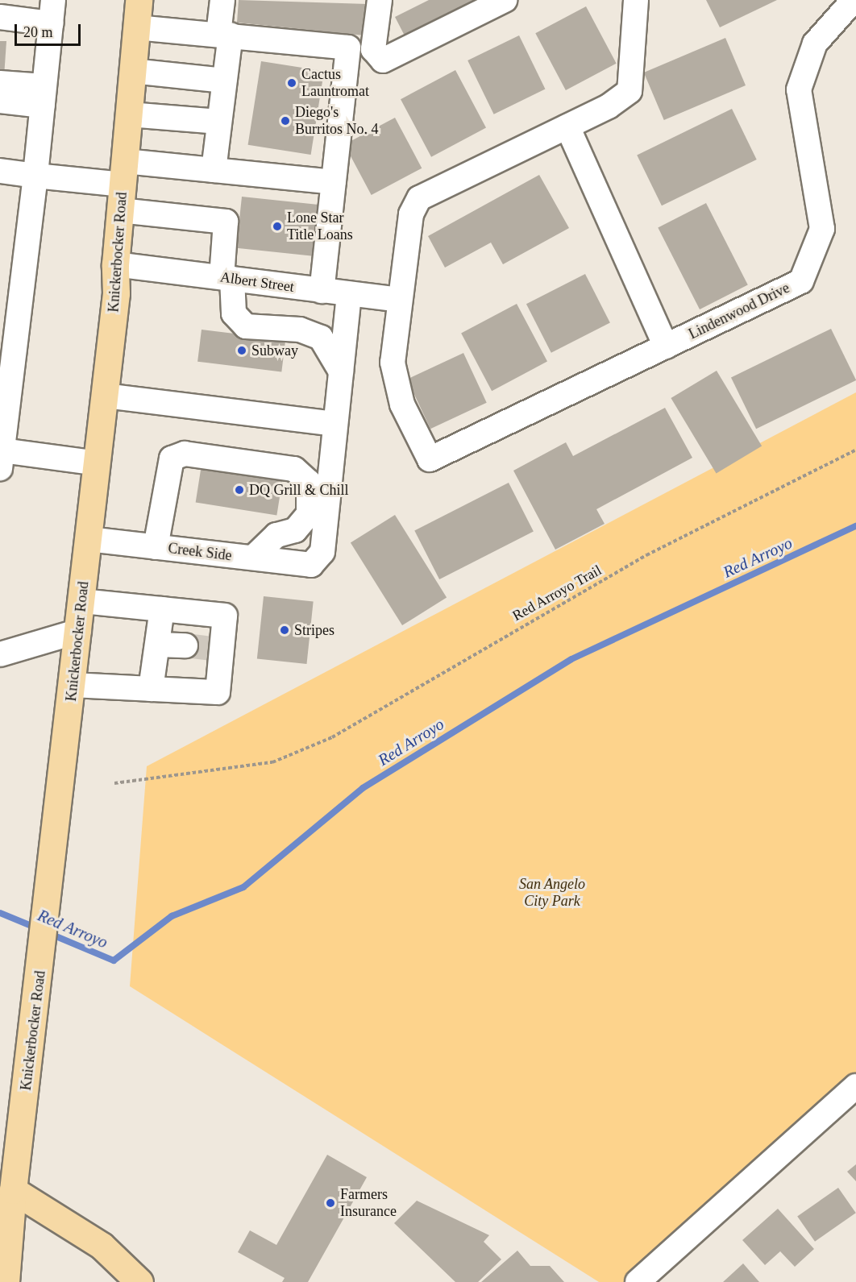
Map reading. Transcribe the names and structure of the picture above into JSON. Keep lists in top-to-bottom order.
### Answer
{
  "streets": {
    "main road": ["Knickerbocker Road"],
    "street": ["Albert Street", "Lindenwood Drive", "Creek Side"],
    "path": ["Red Arroyo Trail"]
  },
  "crossings": [
    ["Knickerbocker Road", "Albert Street"],
    ["Knickerbocker Road", "Creek Side"],
    ["Albert Street", "Lindenwood Drive"]
  ],
  "water": ["Red Arroyo"],
  "parks": ["San Angelo City Park"],
  "places": [
    "Cactus Launtromat",
    "Diego's Burritos No. 4",
    "Lone Star Title Loans",
    "Subway",
    "DQ Grill & Chill",
    "Stripes",
    "Farmers Insurance"
  ],
  "scale_bar": "20 m"
}
